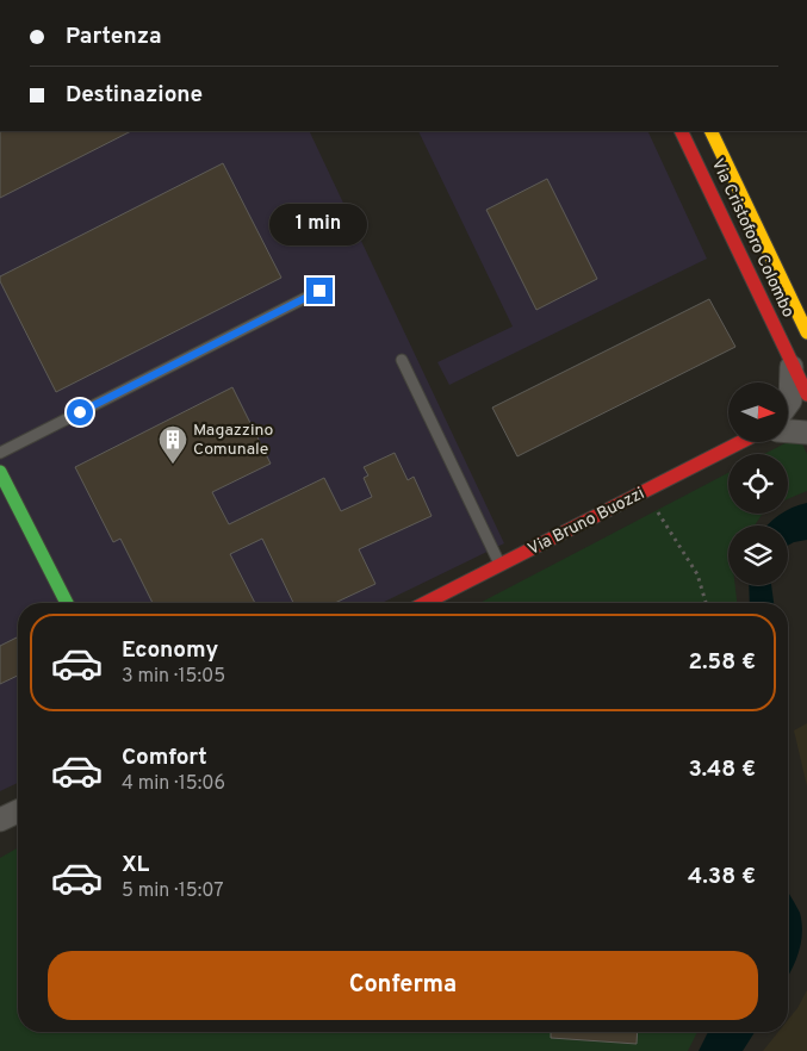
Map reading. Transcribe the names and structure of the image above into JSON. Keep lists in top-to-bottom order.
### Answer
{
  "streets": {
    "street": ["Via Cristoforo Colombo", "Via Bruno Buozzi"]
  },
  "places": {
    "building": ["Magazzino Comunale"]
  },
  "north": "right",
  "page": {
    "banner": ["Partenza", "Destinazione"],
    "bubble": "1 min",
    "list": [
      {
        "name": "Economy",
        "note": "3 min · 15:05",
        "value": "2.58 €"
      },
      {
        "name": "Comfort",
        "note": "4 min · 15:06",
        "value": "3.48 €"
      },
      {
        "name": "XL",
        "note": "5 min · 15:07",
        "value": "4.38 €"
      }
    ],
    "buttons": "Conferma"
  }
}
